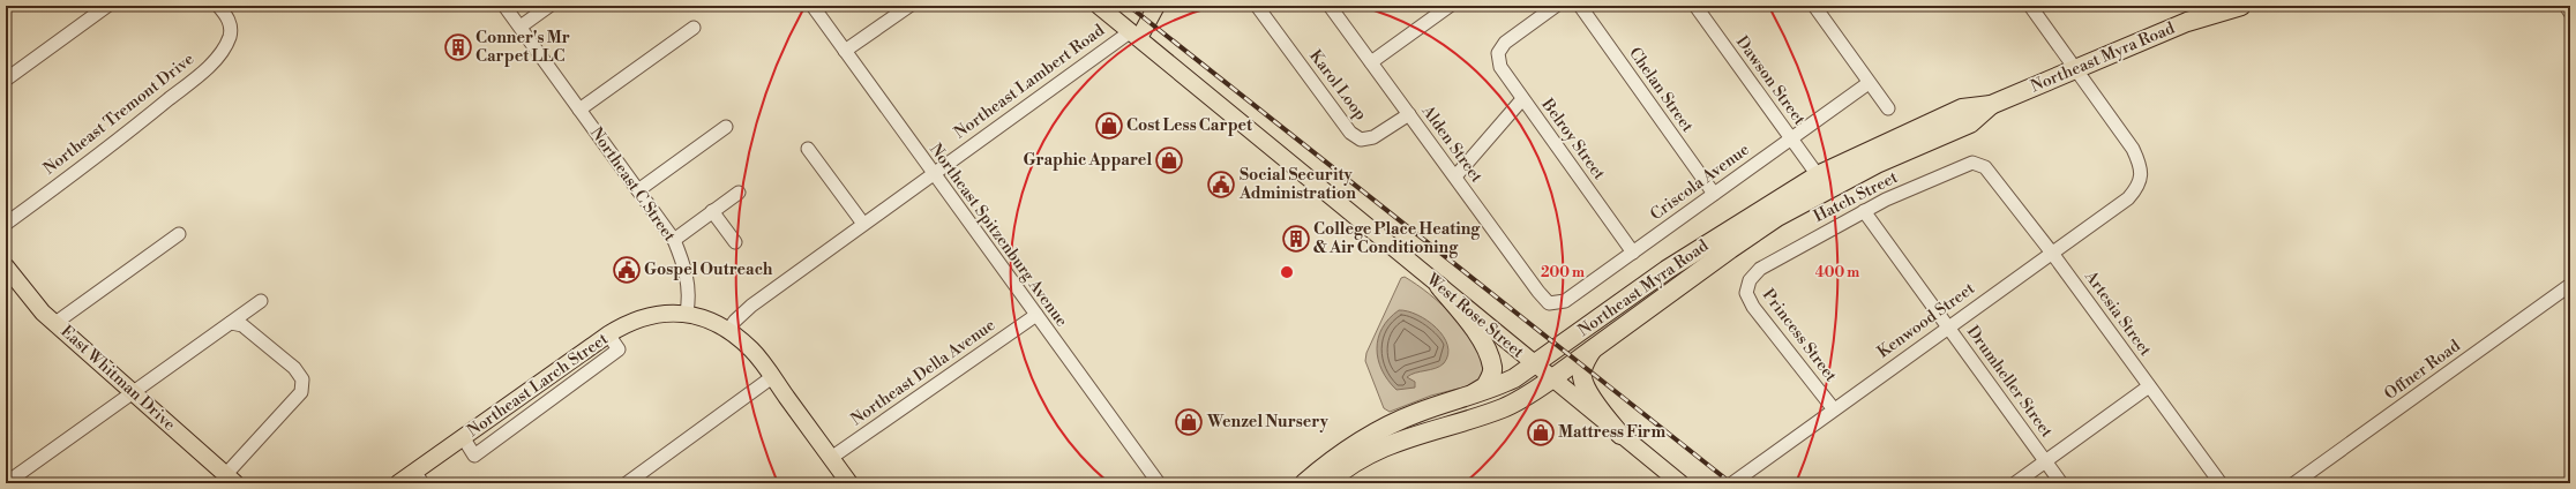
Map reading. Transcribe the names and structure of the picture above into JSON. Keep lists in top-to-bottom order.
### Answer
{
  "streets": {
    "highway": ["Northeast Myra Road"],
    "main road": ["West Rose Street", "East Whitman Drive", "Northeast Larch Street"],
    "street": [
      "Dawson Street",
      "Northeast Lambert Road",
      "Karol Loop",
      "Chelan Street",
      "Northeast Tremont Drive",
      "Belroy Street",
      "Alden Street",
      "Criscola Avenue",
      "Northeast C Street",
      "Hatch Street",
      "Northeast Spitzenburg Avenue",
      "Artesia Street",
      "Kenwood Street",
      "Princess Street",
      "Offner Road",
      "Northeast Della Avenue",
      "Drumheller Street"
    ]
  },
  "crossings": [
    ["Northeast Myra Road", "Dawson Street"],
    ["Northeast Myra Road", "West Rose Street"],
    ["Northeast Myra Road", "Kenwood Street"],
    ["Dawson Street", "Criscola Avenue"],
    ["Northeast Lambert Road", "Northeast Spitzenburg Avenue"],
    ["Northeast Lambert Road", "West Rose Street"],
    ["Karol Loop", "Alden Street"],
    ["Chelan Street", "Criscola Avenue"],
    ["Belroy Street", "Criscola Avenue"],
    ["Alden Street", "Criscola Avenue"],
    ["Northeast C Street", "Northeast Larch Street"],
    ["Hatch Street", "Artesia Street"],
    ["Hatch Street", "Princess Street"],
    ["Hatch Street", "Drumheller Street"],
    ["Northeast Spitzenburg Avenue", "Northeast Della Avenue"],
    ["Artesia Street", "Kenwood Street"],
    ["Kenwood Street", "Princess Street"],
    ["Kenwood Street", "Drumheller Street"]
  ],
  "places": {
    "building": ["Conner's Mr Carpet LLC", "College Place Heating & Air Conditioning"],
    "shop": [
      "Cost Less Carpet",
      "Graphic Apparel",
      "Wenzel Nursery",
      "Mattress Firm"
    ],
    "public building": ["Social Security Administration", "Gospel Outreach"]
  },
  "rings": ["200 m", "400 m"]
}
